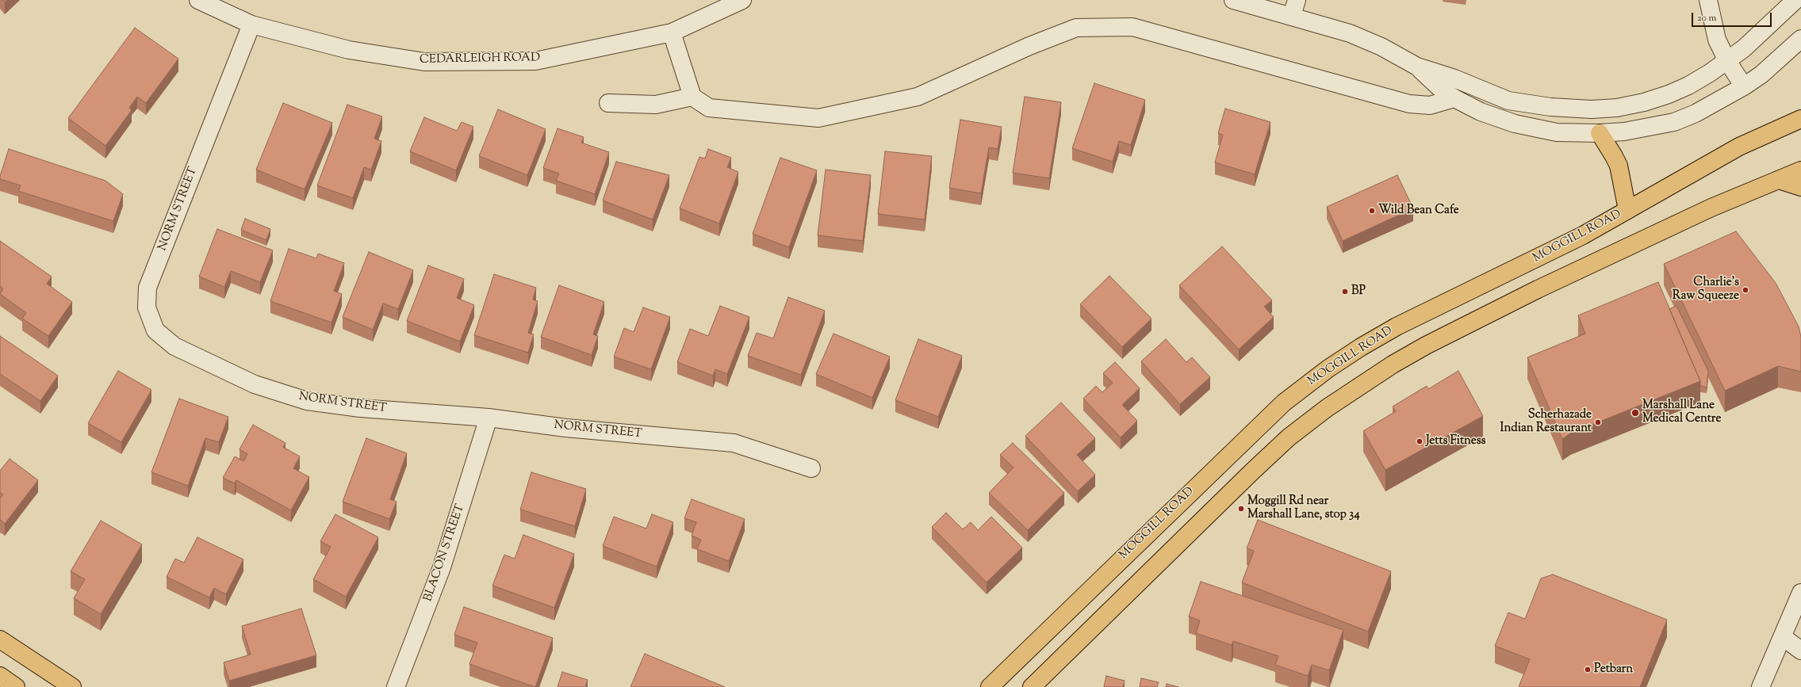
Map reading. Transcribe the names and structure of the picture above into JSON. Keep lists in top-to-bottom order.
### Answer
{
  "streets": {
    "main road": ["MOGGILL ROAD"],
    "street": ["CEDARLEIGH ROAD", "NORM STREET", "BLACON STREET"]
  },
  "crossings": [
    ["CEDARLEIGH ROAD", "NORM STREET"],
    ["NORM STREET", "BLACON STREET"]
  ],
  "places": [
    "Wild Bean Cafe",
    "Charlie's Raw Squeeze",
    "BP",
    "Marshall Lane Medical Centre",
    "Scherhazade Indian Restaurant",
    "Jetts Fitness",
    "Moggill Rd near Marshall Lane, stop 34",
    "Petbarn"
  ],
  "scale_bar": "20 m"
}
